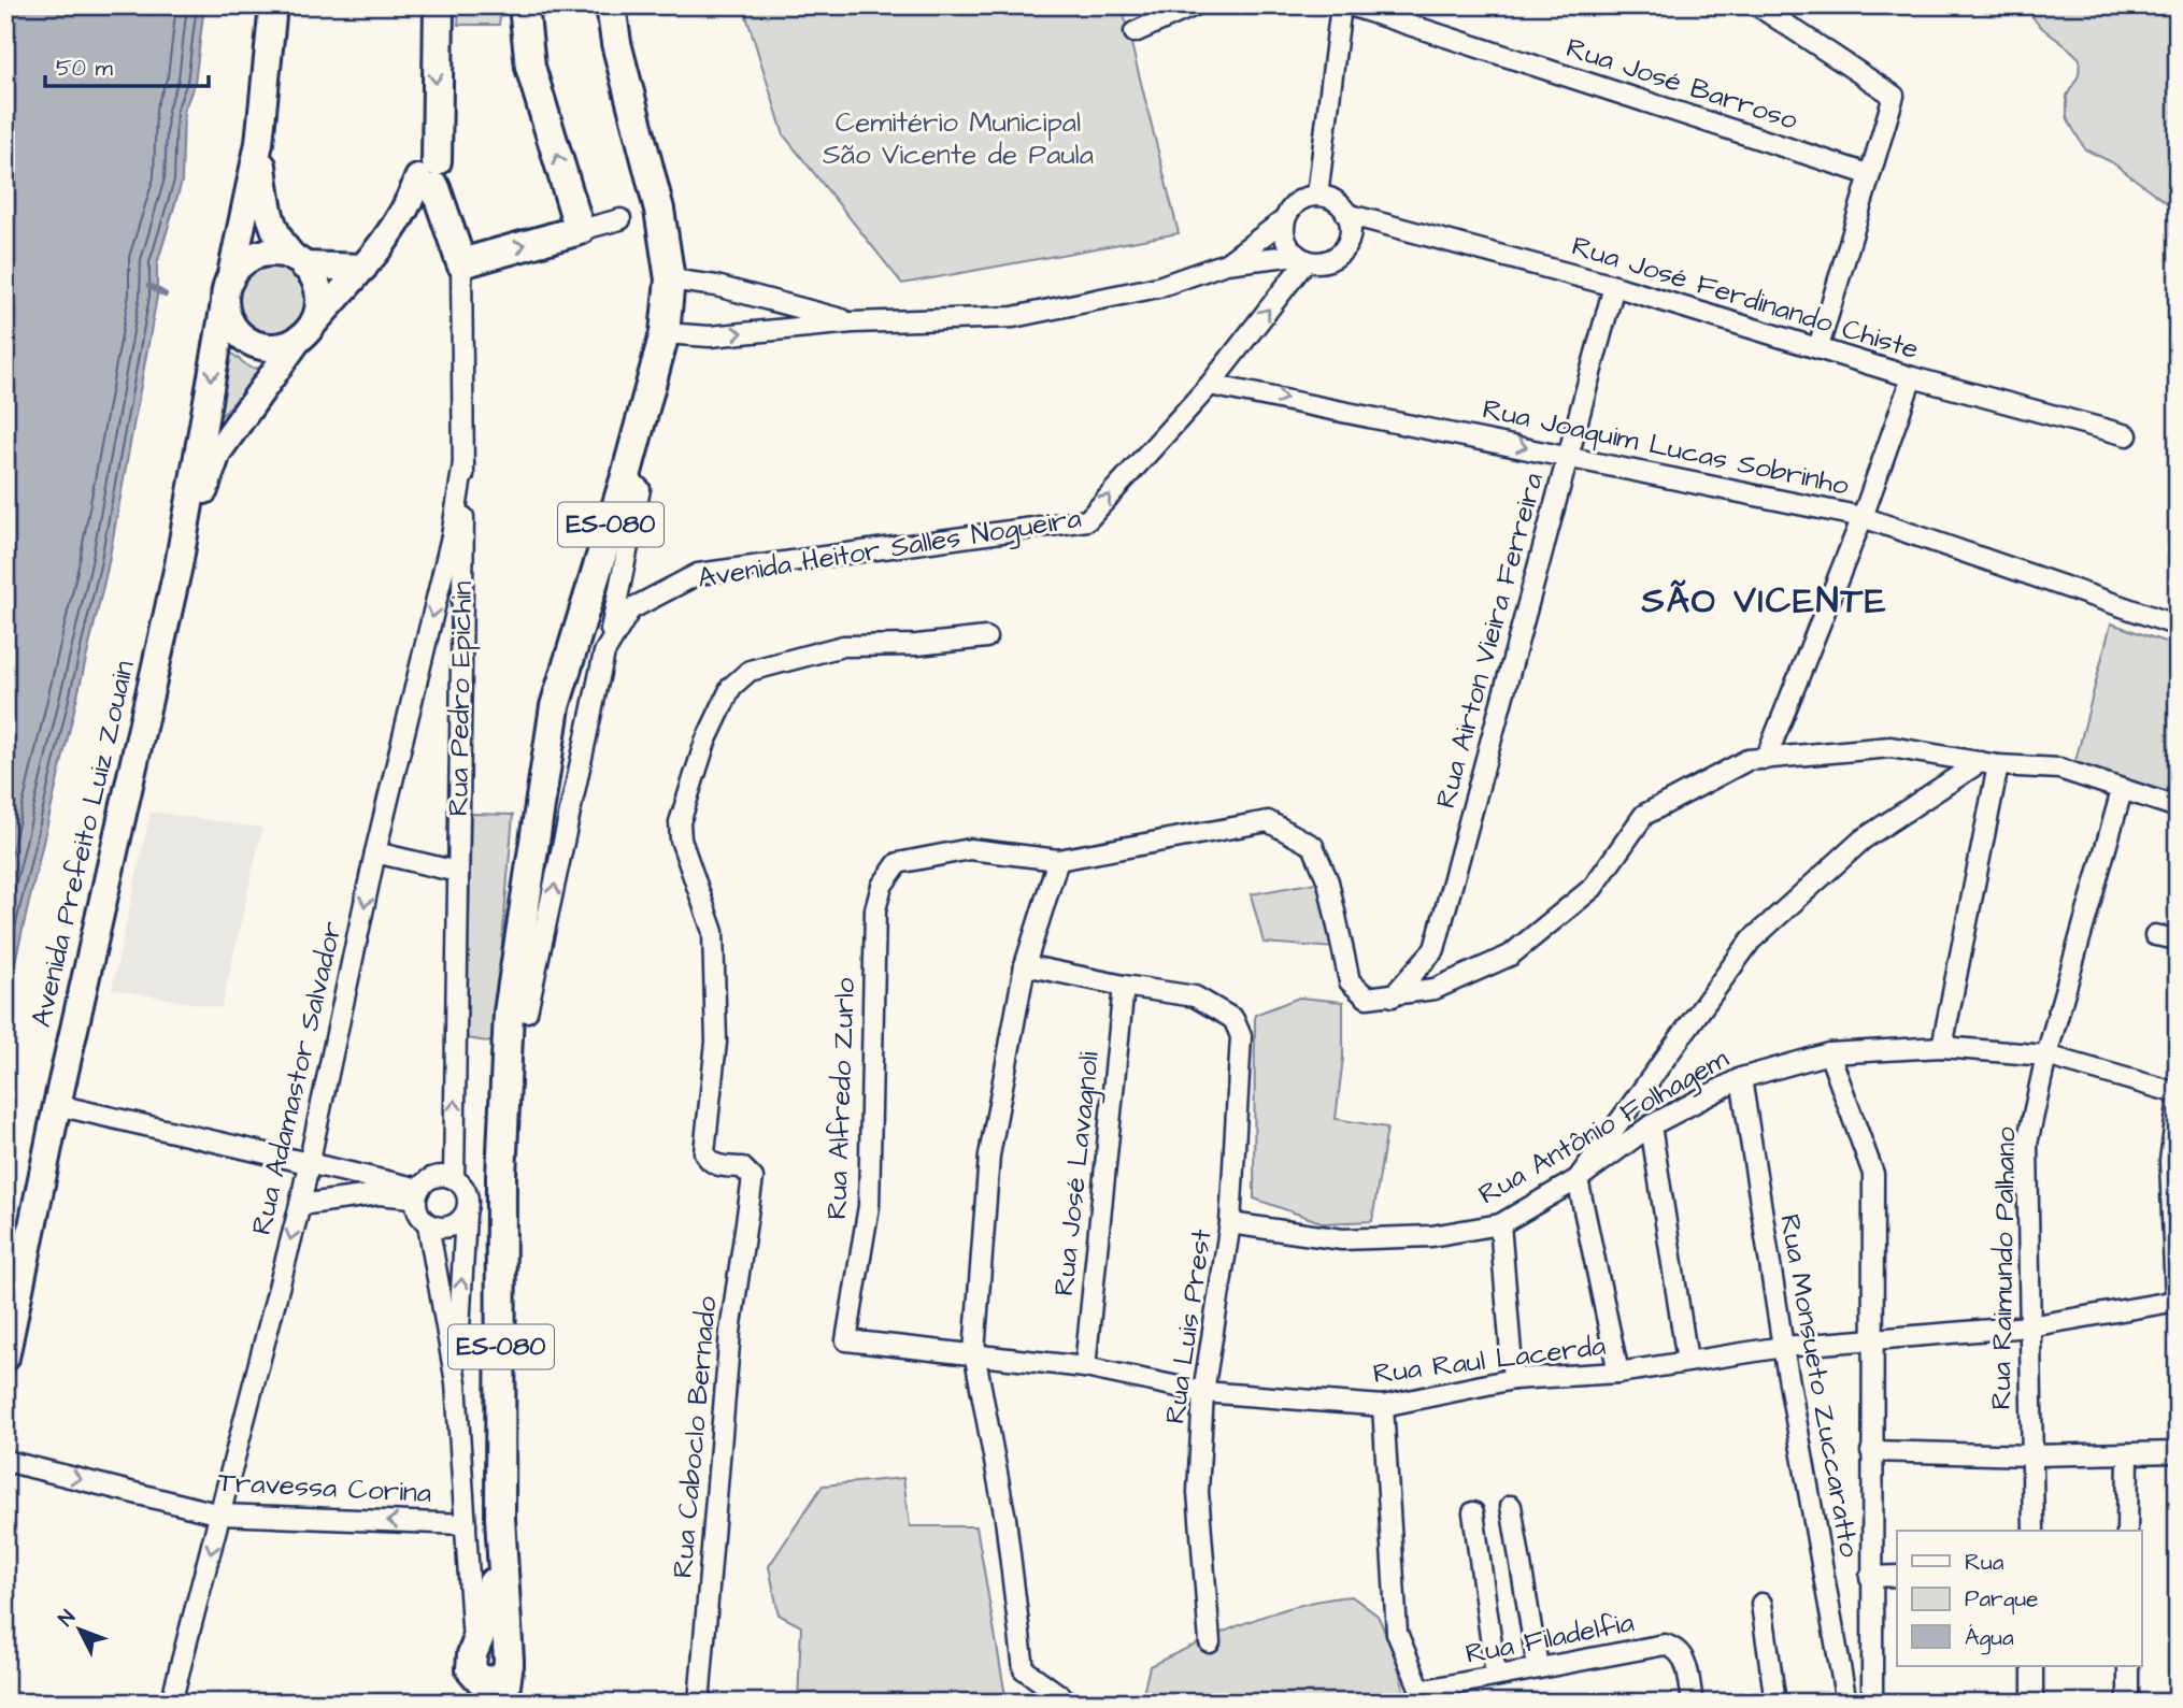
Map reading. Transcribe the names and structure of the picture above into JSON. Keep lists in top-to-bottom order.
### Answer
{
  "streets": {
    "main road": ["ES-080", "Rua Pedro Epichin"],
    "street": [
      "Rua José Barroso",
      "Rua José Ferdinando Chiste",
      "Rua Joaquim Lucas Sobrinho",
      "Avenida Heitor Salles Nogueira",
      "Rua Airton Vieira Ferreira",
      "Avenida Prefeito Luiz Zouain",
      "Rua Adamastor Salvador",
      "Rua Alfredo Zurlo",
      "Rua Antônio Folhagem",
      "Rua José Lavagnoli",
      "Rua Raimundo Palhano",
      "Rua Luis Prest",
      "Rua Raul Lacerda",
      "Rua Monsueto Zuccaratto",
      "Rua Caboclo Bernado",
      "Travessa Corina",
      "Rua Filadelfia"
    ]
  },
  "crossings": [
    ["Rua José Ferdinando Chiste", "Avenida Heitor Salles Nogueira"],
    ["Rua José Ferdinando Chiste", "Rua Airton Vieira Ferreira"],
    ["Rua Joaquim Lucas Sobrinho", "Avenida Heitor Salles Nogueira"],
    ["Rua Joaquim Lucas Sobrinho", "Rua Airton Vieira Ferreira"],
    ["Rua Pedro Epichin", "Avenida Prefeito Luiz Zouain"],
    ["Rua Pedro Epichin", "Rua Adamastor Salvador"],
    ["Rua Adamastor Salvador", "Travessa Corina"],
    ["Rua Alfredo Zurlo", "Rua Raul Lacerda"],
    ["Rua Antônio Folhagem", "Rua Raimundo Palhano"],
    ["Rua Antônio Folhagem", "Rua Luis Prest"],
    ["Rua Antônio Folhagem", "Rua Monsueto Zuccaratto"],
    ["Rua José Lavagnoli", "Rua Luis Prest"],
    ["Rua José Lavagnoli", "Rua Raul Lacerda"],
    ["Rua Raimundo Palhano", "Rua Raul Lacerda"],
    ["Rua Luis Prest", "Rua Raul Lacerda"],
    ["Rua Raul Lacerda", "Rua Monsueto Zuccaratto"]
  ],
  "one_way": ["Rua Joaquim Lucas Sobrinho", "Rua Adamastor Salvador"],
  "districts": ["SÃO VICENTE"],
  "parks": ["Cemitério Municipal São Vicente de Paula"],
  "legend": ["Rua", "Parque", "Água"],
  "scale_bar": "50 m",
  "north": "top left"
}
